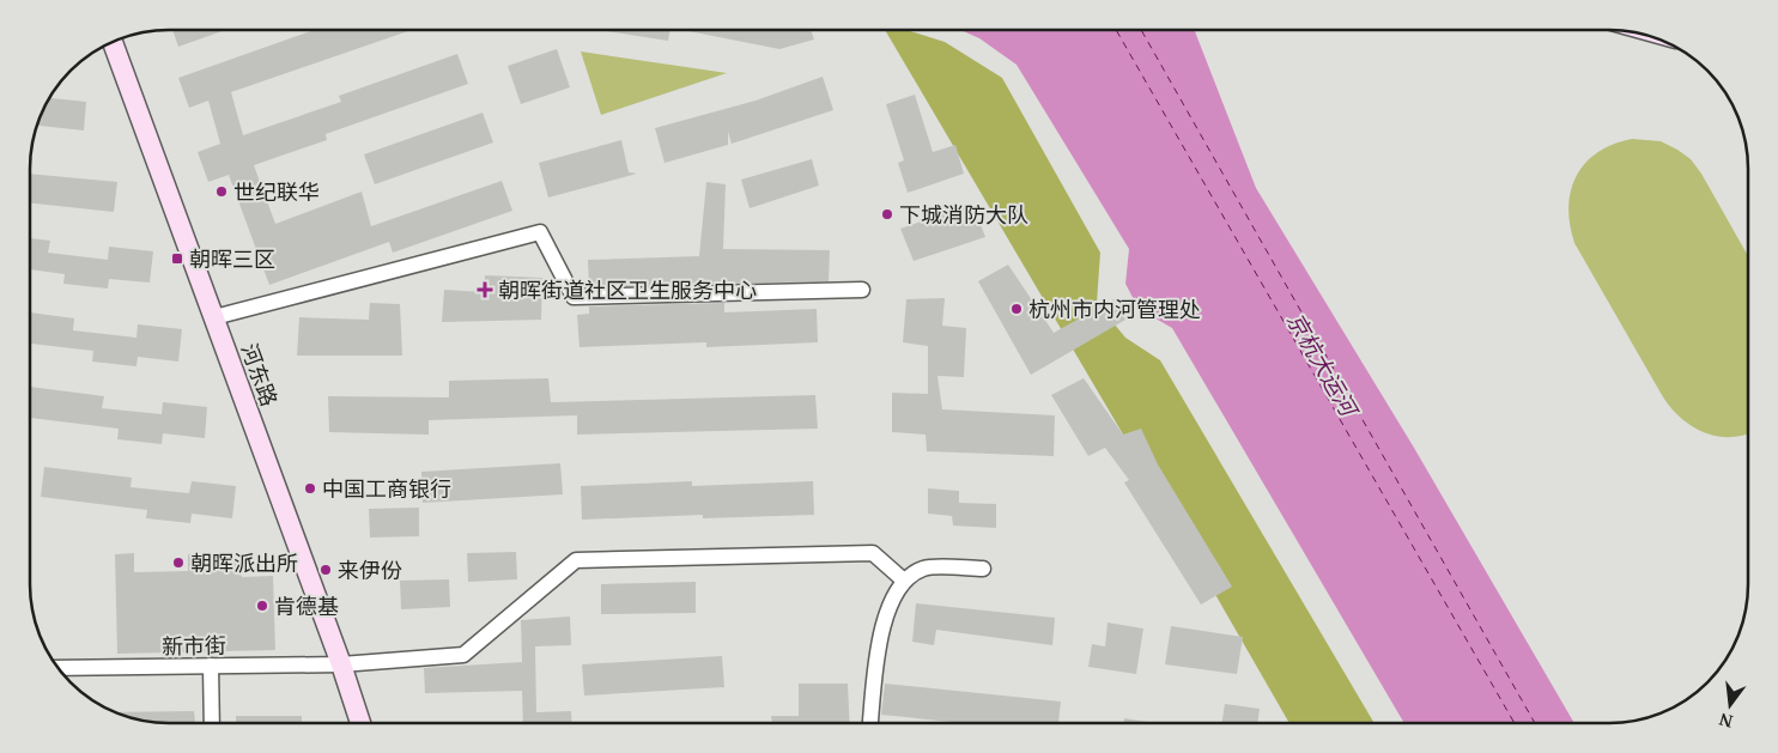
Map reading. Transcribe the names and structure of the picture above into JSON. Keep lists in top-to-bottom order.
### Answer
{
  "streets": {
    "main road": ["河东路"],
    "street": ["新市街"]
  },
  "crossings": [
    ["河东路", "新市街"]
  ],
  "water": ["京杭大运河"],
  "places": {
    "other": [
      "世纪联华",
      "下城消防大队",
      "杭州市内河管理处",
      "中国工商银行",
      "朝晖派出所",
      "来伊份",
      "肯德基"
    ],
    "transit": ["朝晖三区"],
    "health": ["朝晖街道社区卫生服务中心"]
  },
  "north": "bottom"
}
